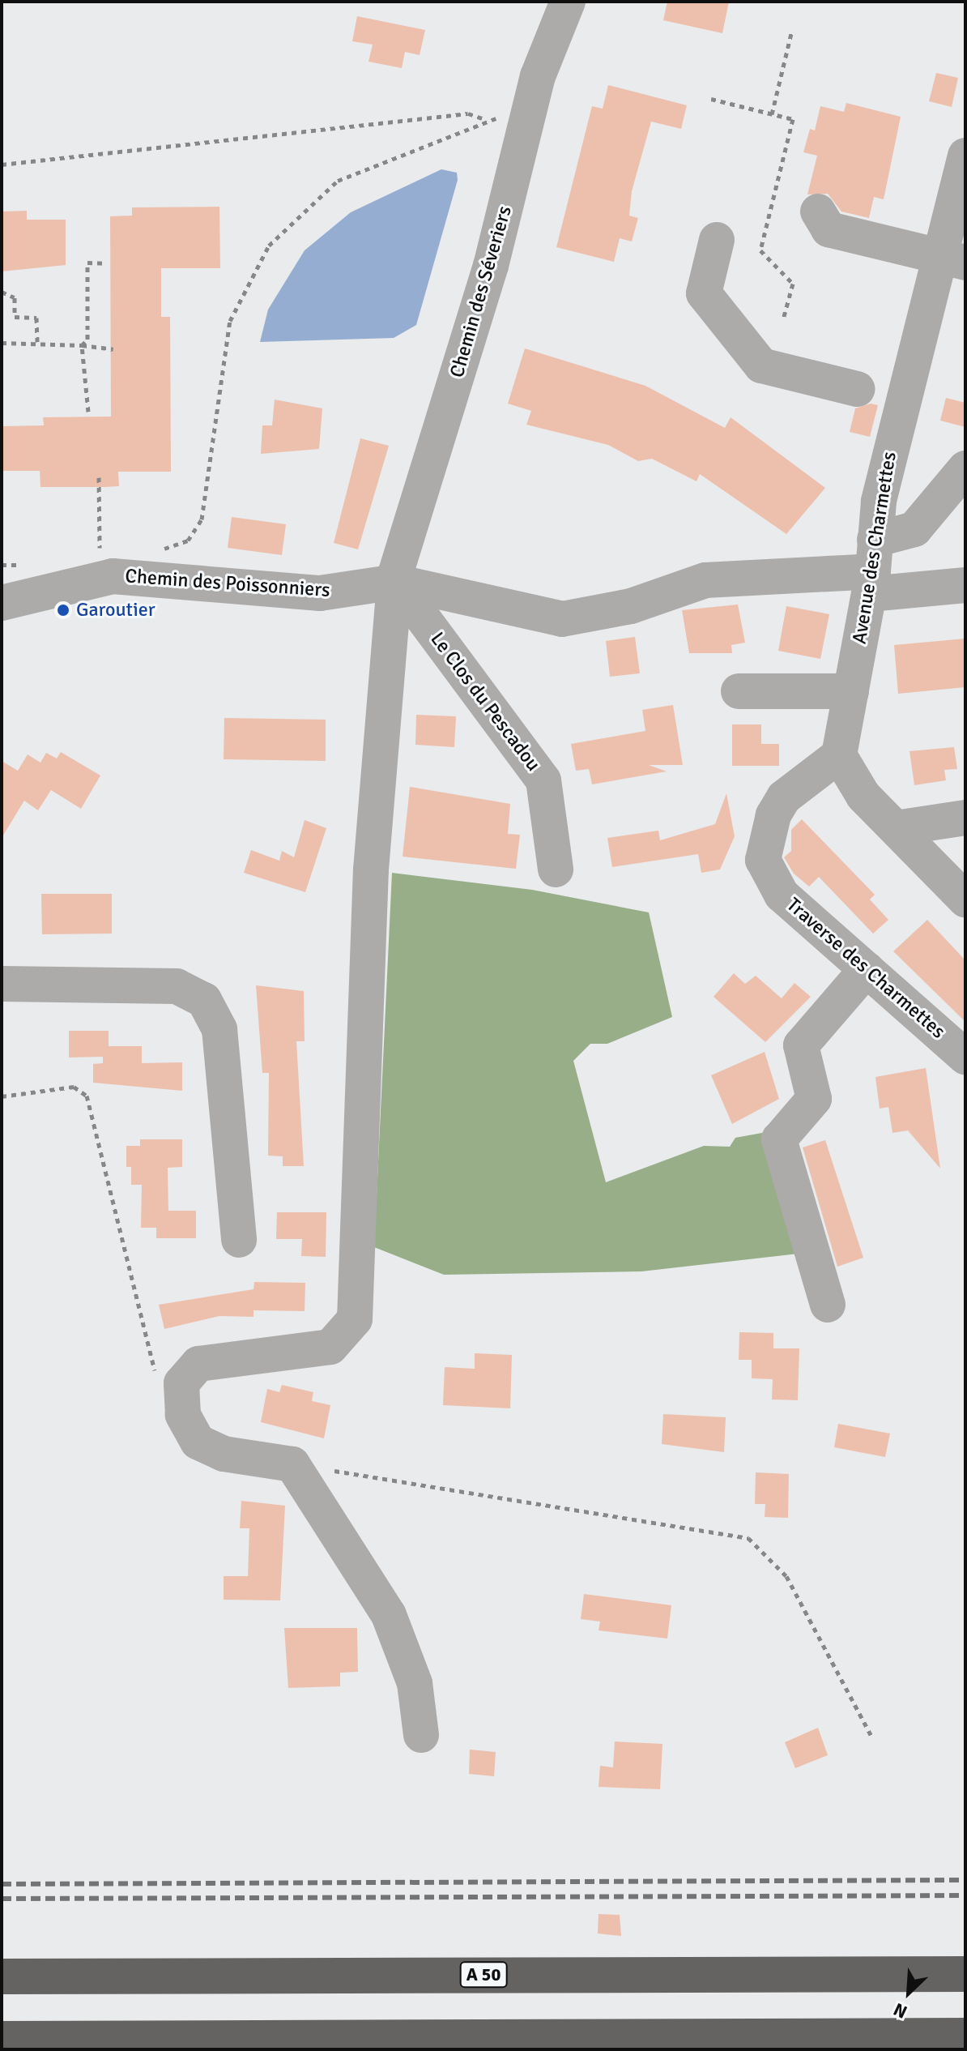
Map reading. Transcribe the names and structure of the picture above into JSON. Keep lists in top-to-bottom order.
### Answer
{
  "streets": {
    "highway": ["A 50"],
    "street": [
      "Chemin des Séveriers",
      "Avenue des Charmettes",
      "Chemin des Poissonniers",
      "Le Clos du Pescadou",
      "Traverse des Charmettes"
    ]
  },
  "crossings": [
    ["Chemin des Séveriers", "Chemin des Poissonniers"],
    ["Chemin des Séveriers", "Le Clos du Pescadou"],
    ["Avenue des Charmettes", "Chemin des Poissonniers"],
    ["Avenue des Charmettes", "Traverse des Charmettes"],
    ["Chemin des Poissonniers", "Le Clos du Pescadou"]
  ],
  "places": ["Garoutier"],
  "north": "bottom left"
}
